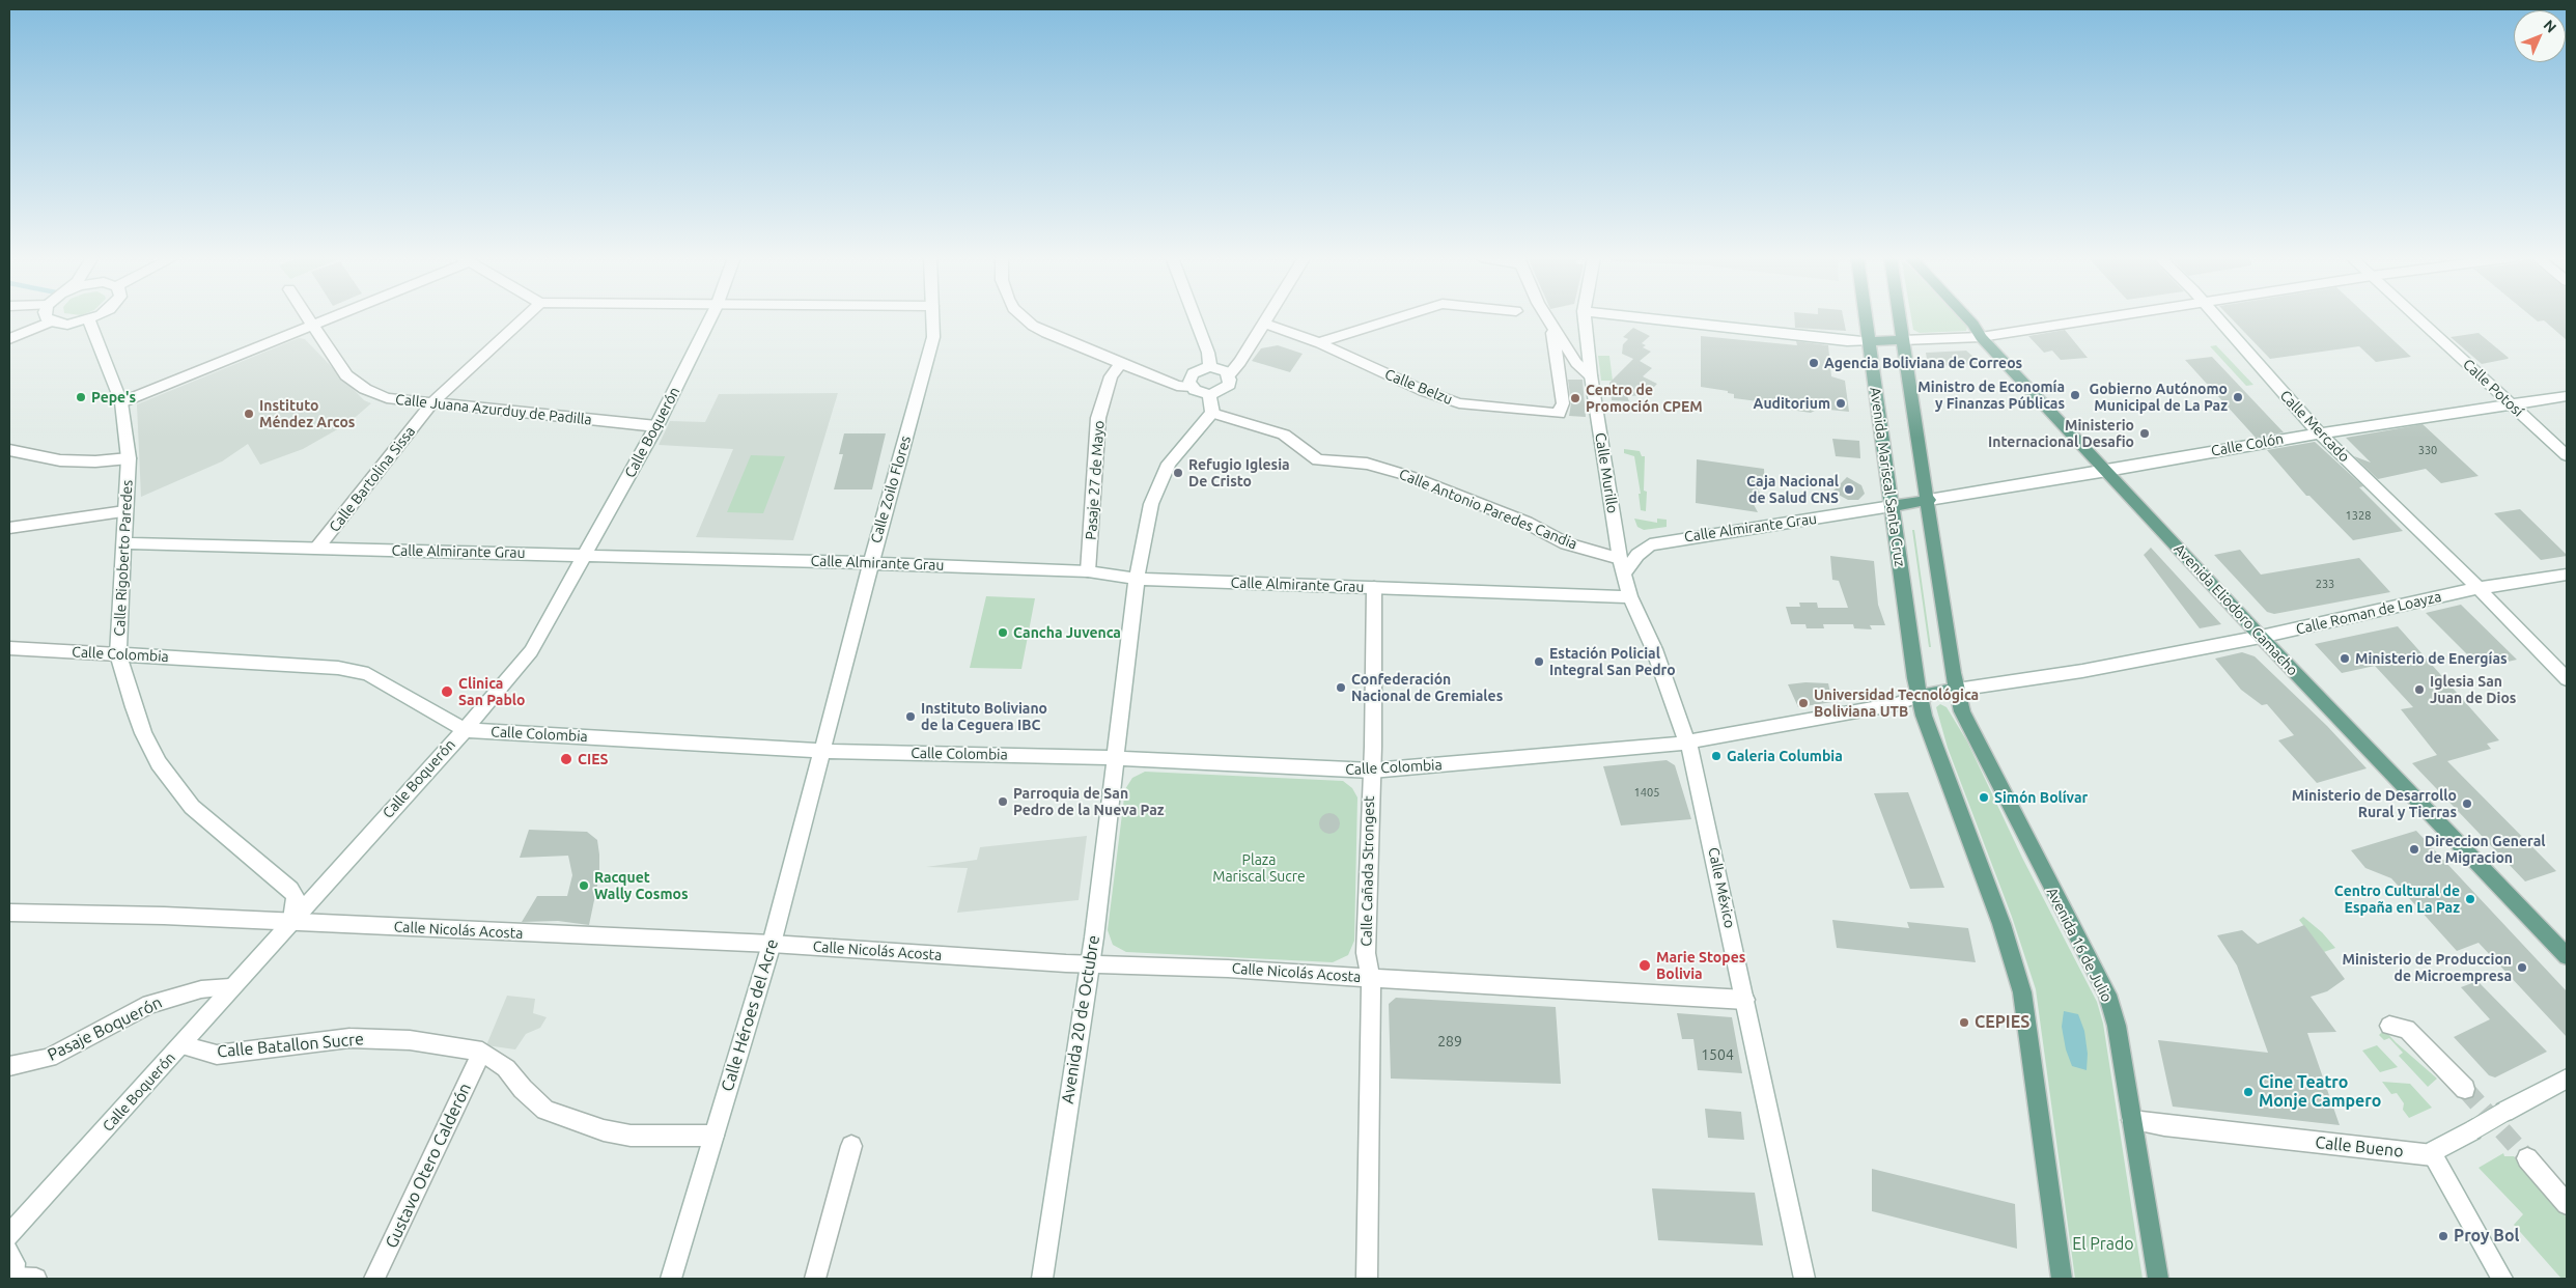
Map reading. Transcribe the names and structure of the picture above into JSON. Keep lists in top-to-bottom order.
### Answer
{
  "streets": {
    "main road": ["Avenida Mariscal Santa Cruz", "Avenida Eliodoro Camacho", "Avenida 16 de Julio"],
    "street": [
      "Calle Belzu",
      "Calle Potosí",
      "Calle Juana Azurduy de Padilla",
      "Calle Mercado",
      "Calle Boquerón",
      "Calle Colón",
      "Calle Murillo",
      "Calle Bartolina Sissa",
      "Pasaje 27 de Mayo",
      "Calle Zoilo Flores",
      "Calle Antonio Paredes Candia",
      "Calle Almirante Grau",
      "Calle Rigoberto Paredes",
      "Calle Roman de Loayza",
      "Calle Colombia",
      "Calle Cañada Strongest",
      "Calle México",
      "Calle Nicolás Acosta",
      "Calle Héroes del Acre",
      "Avenida 20 de Octubre",
      "Pasaje Boquerón",
      "Calle Batallon Sucre",
      "Calle Bueno",
      "Gustavo Otero Calderón"
    ]
  },
  "crossings": [
    ["Calle Potosí", "Calle Colón"],
    ["Calle Juana Azurduy de Padilla", "Calle Boquerón"],
    ["Calle Juana Azurduy de Padilla", "Calle Bartolina Sissa"],
    ["Calle Mercado", "Calle Colón"],
    ["Calle Mercado", "Calle Roman de Loayza"],
    ["Calle Boquerón", "Calle Almirante Grau"],
    ["Calle Boquerón", "Calle Rigoberto Paredes"],
    ["Calle Boquerón", "Calle Colombia"],
    ["Calle Boquerón", "Calle Nicolás Acosta"],
    ["Calle Boquerón", "Pasaje Boquerón"],
    ["Calle Boquerón", "Calle Batallon Sucre"],
    ["Calle Colón", "Avenida Eliodoro Camacho"],
    ["Calle Murillo", "Calle Antonio Paredes Candia"],
    ["Calle Murillo", "Calle Almirante Grau"],
    ["Calle Murillo", "Calle México"],
    ["Avenida Mariscal Santa Cruz", "Calle Almirante Grau"],
    ["Avenida Mariscal Santa Cruz", "Calle Colombia"],
    ["Calle Bartolina Sissa", "Calle Almirante Grau"],
    ["Pasaje 27 de Mayo", "Calle Almirante Grau"],
    ["Calle Zoilo Flores", "Calle Almirante Grau"],
    ["Calle Zoilo Flores", "Calle Colombia"],
    ["Calle Zoilo Flores", "Calle Héroes del Acre"],
    ["Calle Antonio Paredes Candia", "Avenida 20 de Octubre"],
    ["Calle Almirante Grau", "Calle Rigoberto Paredes"],
    ["Calle Almirante Grau", "Calle Cañada Strongest"],
    ["Calle Almirante Grau", "Calle México"],
    ["Calle Almirante Grau", "Avenida 20 de Octubre"],
    ["Calle Rigoberto Paredes", "Calle Colombia"],
    ["Calle Rigoberto Paredes", "Calle Nicolás Acosta"],
    ["Avenida Eliodoro Camacho", "Calle Roman de Loayza"],
    ["Calle Roman de Loayza", "Avenida 16 de Julio"],
    ["Calle Colombia", "Calle Cañada Strongest"],
    ["Calle Colombia", "Calle México"],
    ["Calle Colombia", "Calle Héroes del Acre"],
    ["Calle Colombia", "Avenida 20 de Octubre"],
    ["Calle Cañada Strongest", "Calle Nicolás Acosta"],
    ["Calle México", "Calle Nicolás Acosta"],
    ["Calle Nicolás Acosta", "Calle Héroes del Acre"],
    ["Calle Nicolás Acosta", "Avenida 20 de Octubre"],
    ["Avenida 16 de Julio", "Calle Bueno"],
    ["Calle Héroes del Acre", "Calle Batallon Sucre"],
    ["Calle Batallon Sucre", "Gustavo Otero Calderón"]
  ],
  "parks": ["Plaza Mariscal Sucre", "El Prado"],
  "places": [
    "Agencia Boliviana de Correos",
    "Ministro de Economía y Finanzas Públicas",
    "Pepe's",
    "Gobierno Autónomo Municipal de La Paz",
    "Centro de Promoción CPEM",
    "Auditorium",
    "Instituto Méndez Arcos",
    "Ministerio Internacional Desafio",
    "Refugio Iglesia De Cristo",
    "Caja Nacional de Salud CNS",
    "Cancha Juvenca",
    "Ministerio de Energías",
    "Estación Policial Integral San Pedro",
    "Confederación Nacional de Gremiales",
    "Iglesia San Juan de Dios",
    "Clinica San Pablo",
    "Universidad Tecnológica Boliviana UTB",
    "Instituto Boliviano de la Ceguera IBC",
    "Galeria Columbia",
    "CIES",
    "Simón Bolívar",
    "Parroquia de San Pedro de la Nueva Paz",
    "Ministerio de Desarrollo Rural y Tierras",
    "Direccion General de Migracion",
    "Racquet Wally Cosmos",
    "Centro Cultural de España en La Paz",
    "Marie Stopes Bolivia",
    "Ministerio de Produccion de Microempresa",
    "CEPIES",
    "Cine Teatro Monje Campero",
    "Proy Bol"
  ],
  "house_numbers": [
    "330",
    "1328",
    "233",
    "1405",
    "289",
    "1504"
  ],
  "north": "top right"
}
